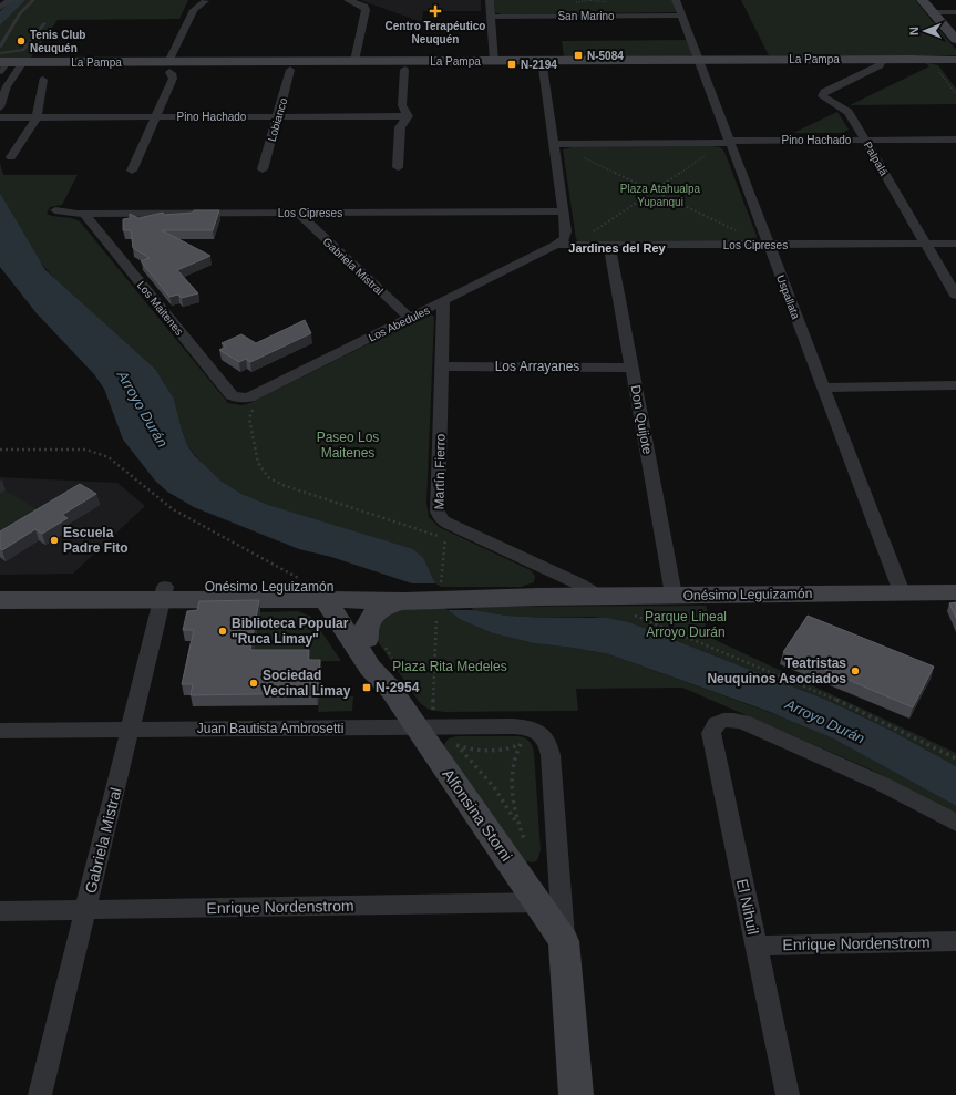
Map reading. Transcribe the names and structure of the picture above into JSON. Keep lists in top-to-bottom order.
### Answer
{
  "streets": {
    "street": [
      "San Marino",
      "La Pampa",
      "Pino Hachado",
      "Lobianco",
      "Palpalá",
      "Los Cipreses",
      "Gabriela Mistral",
      "Uspallata",
      "Los Maitenes",
      "Los Abedules",
      "Los Arrayanes",
      "Don Quijote",
      "Martín Fierro",
      "Onésimo Leguizamón",
      "Juan Bautista Ambrosetti",
      "Alfonsina Storni",
      "Enrique Nordenstrom",
      "El Nihuil"
    ]
  },
  "crossings": [
    ["San Marino", "Uspallata"],
    ["La Pampa", "Palpalá"],
    ["La Pampa", "Uspallata"],
    ["Pino Hachado", "Lobianco"],
    ["Pino Hachado", "Palpalá"],
    ["Pino Hachado", "Uspallata"],
    ["Palpalá", "Los Cipreses"],
    ["Los Cipreses", "Gabriela Mistral"],
    ["Los Cipreses", "Uspallata"],
    ["Los Cipreses", "Los Maitenes"],
    ["Los Cipreses", "Los Abedules"],
    ["Los Cipreses", "Don Quijote"],
    ["Gabriela Mistral", "Los Abedules"],
    ["Gabriela Mistral", "Onésimo Leguizamón"],
    ["Gabriela Mistral", "Juan Bautista Ambrosetti"],
    ["Gabriela Mistral", "Enrique Nordenstrom"],
    ["Uspallata", "Onésimo Leguizamón"],
    ["Los Maitenes", "Los Abedules"],
    ["Los Abedules", "Martín Fierro"],
    ["Los Arrayanes", "Don Quijote"],
    ["Los Arrayanes", "Martín Fierro"],
    ["Don Quijote", "Onésimo Leguizamón"],
    ["Martín Fierro", "Onésimo Leguizamón"],
    ["Onésimo Leguizamón", "Alfonsina Storni"],
    ["Juan Bautista Ambrosetti", "Alfonsina Storni"],
    ["Alfonsina Storni", "Enrique Nordenstrom"],
    ["Enrique Nordenstrom", "El Nihuil"]
  ],
  "districts": ["Jardines del Rey"],
  "water": ["Arroyo Durán"],
  "parks": [
    "Plaza Atahualpa Yupanqui",
    "Paseo Los Maitenes",
    "Parque Lineal Arroyo Durán",
    "Plaza Rita Medeles"
  ],
  "places": {
    "health": ["Centro Terapéutico Neuquén"],
    "other": [
      "Tenis Club Neuquén",
      "Escuela Padre Fito",
      "Biblioteca Popular \"Ruca Limay\"",
      "Teatristas Neuquinos Asociados",
      "Sociedad Vecinal Limay"
    ],
    "transit": ["N-5084", "N-2194", "N-2954"]
  },
  "north": "left"
}
